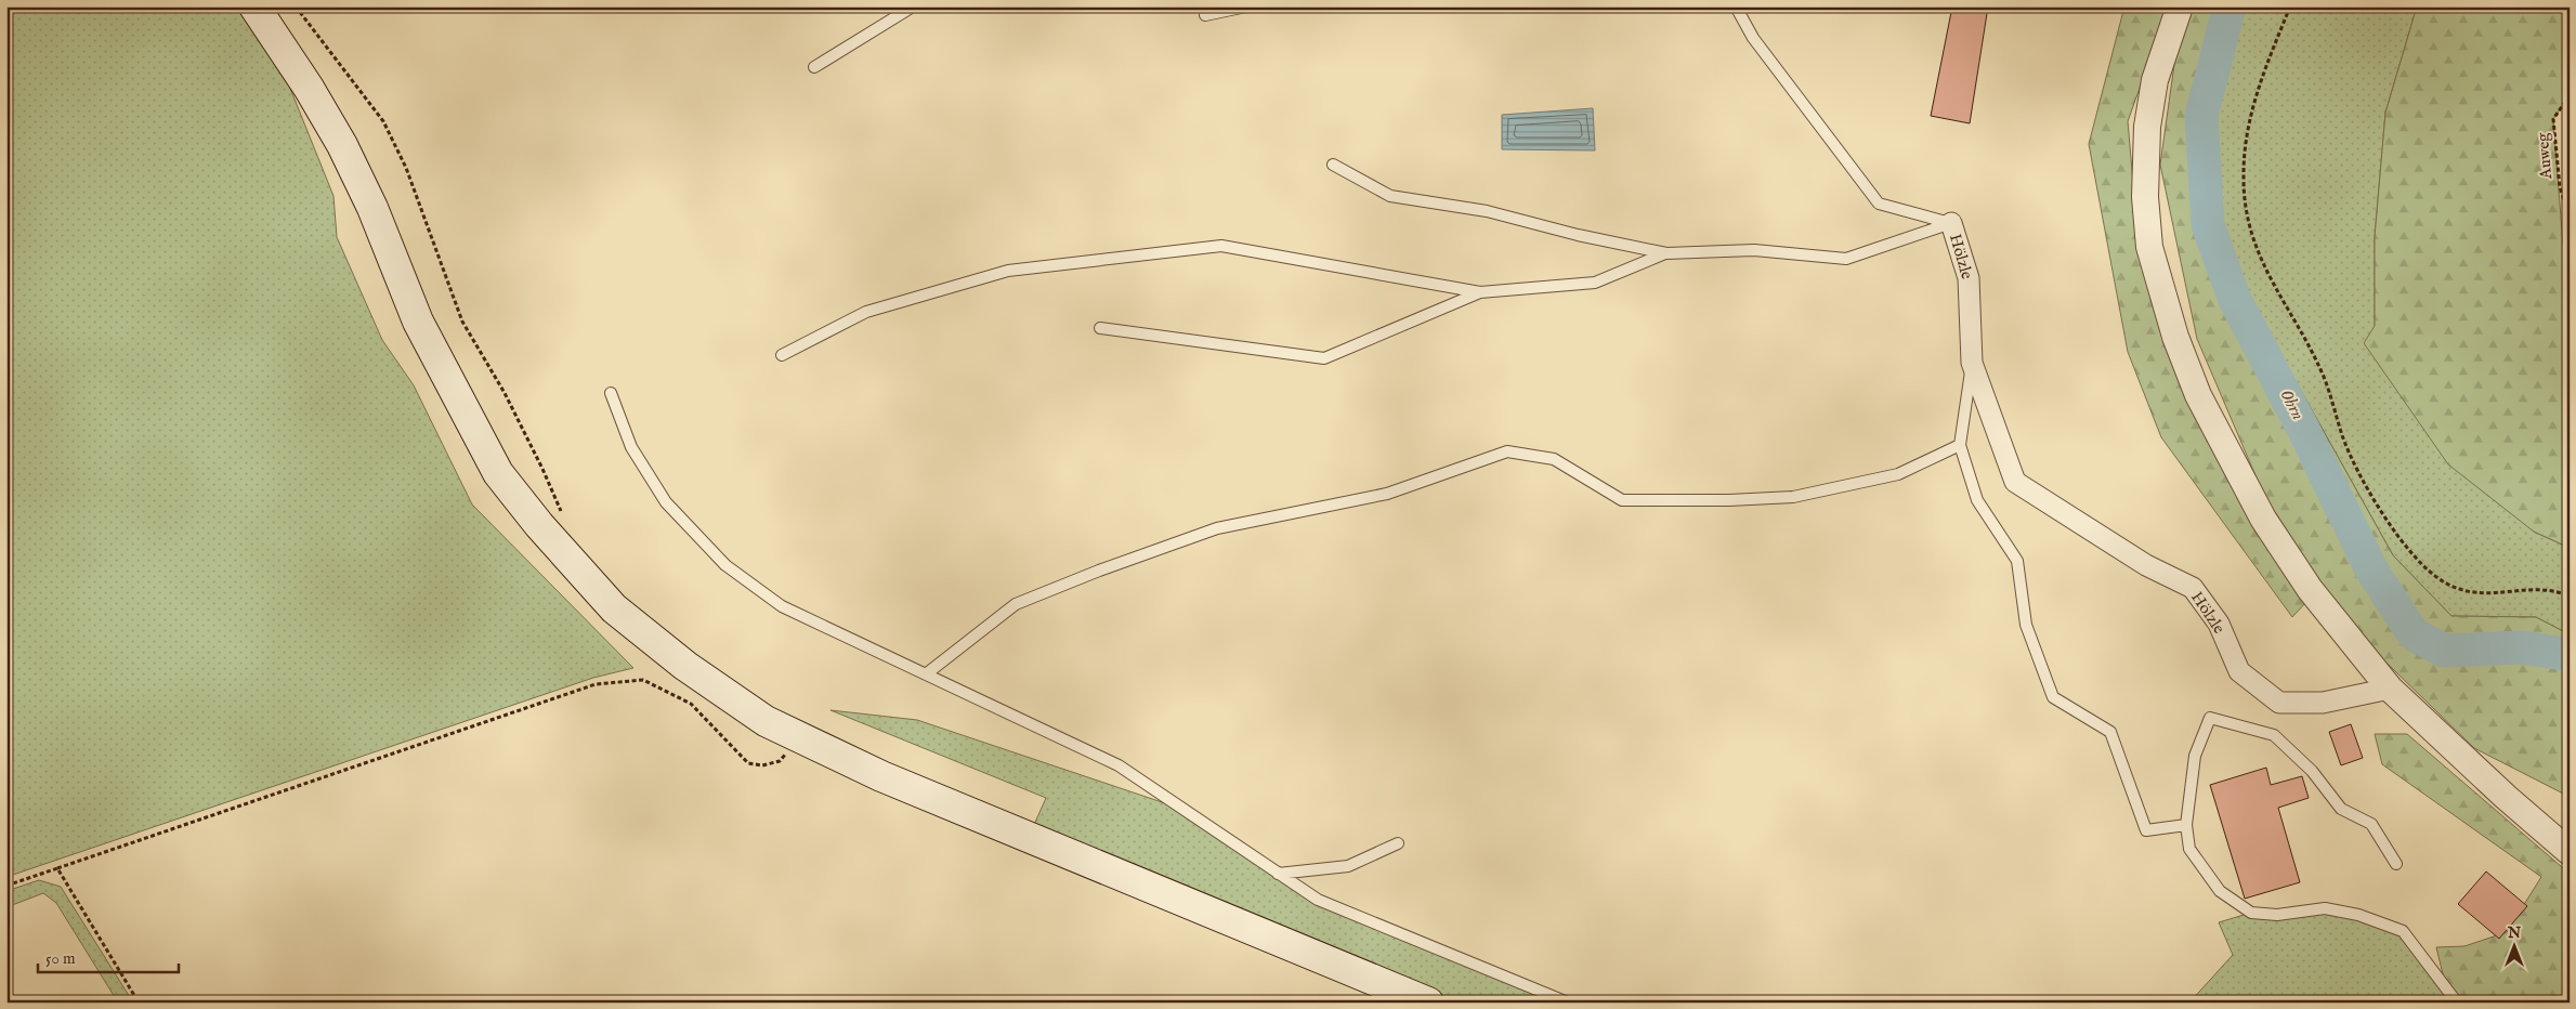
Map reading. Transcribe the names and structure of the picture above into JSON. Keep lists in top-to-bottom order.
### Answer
{
  "streets": {
    "street": ["Hölzle"],
    "path": ["Auweg"]
  },
  "water": ["Ohrn"],
  "scale_bar": "50 m",
  "north": "top"
}
